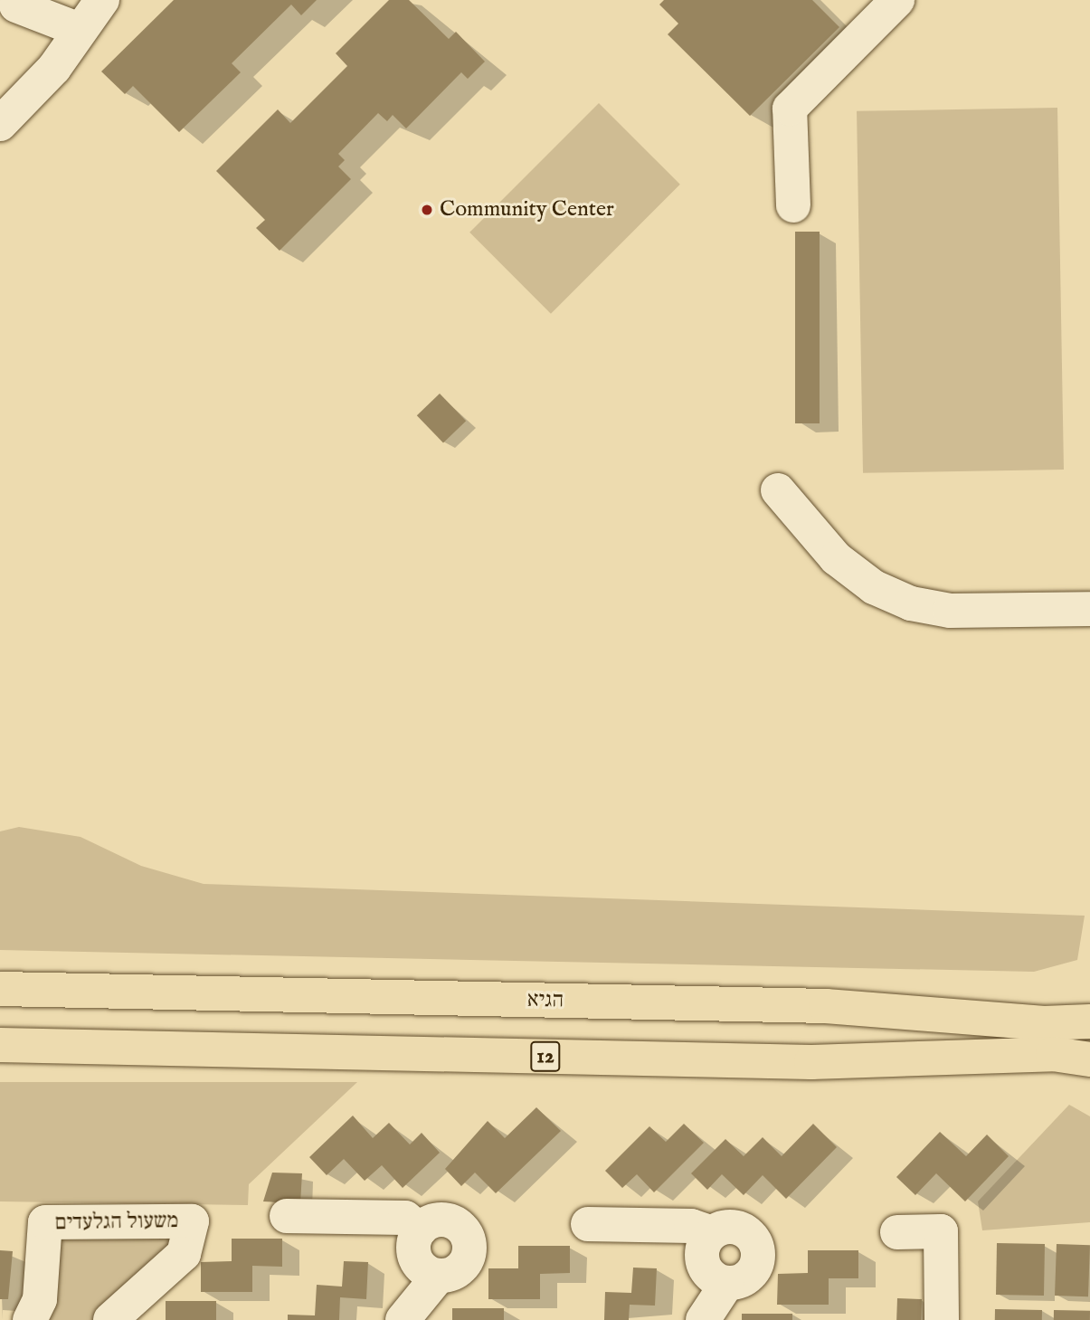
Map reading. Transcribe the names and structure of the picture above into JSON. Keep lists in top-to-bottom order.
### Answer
{
  "streets": {
    "highway": ["הגיא", "12"],
    "street": ["משעול הגלעדים"]
  },
  "places": ["Community Center"]
}
